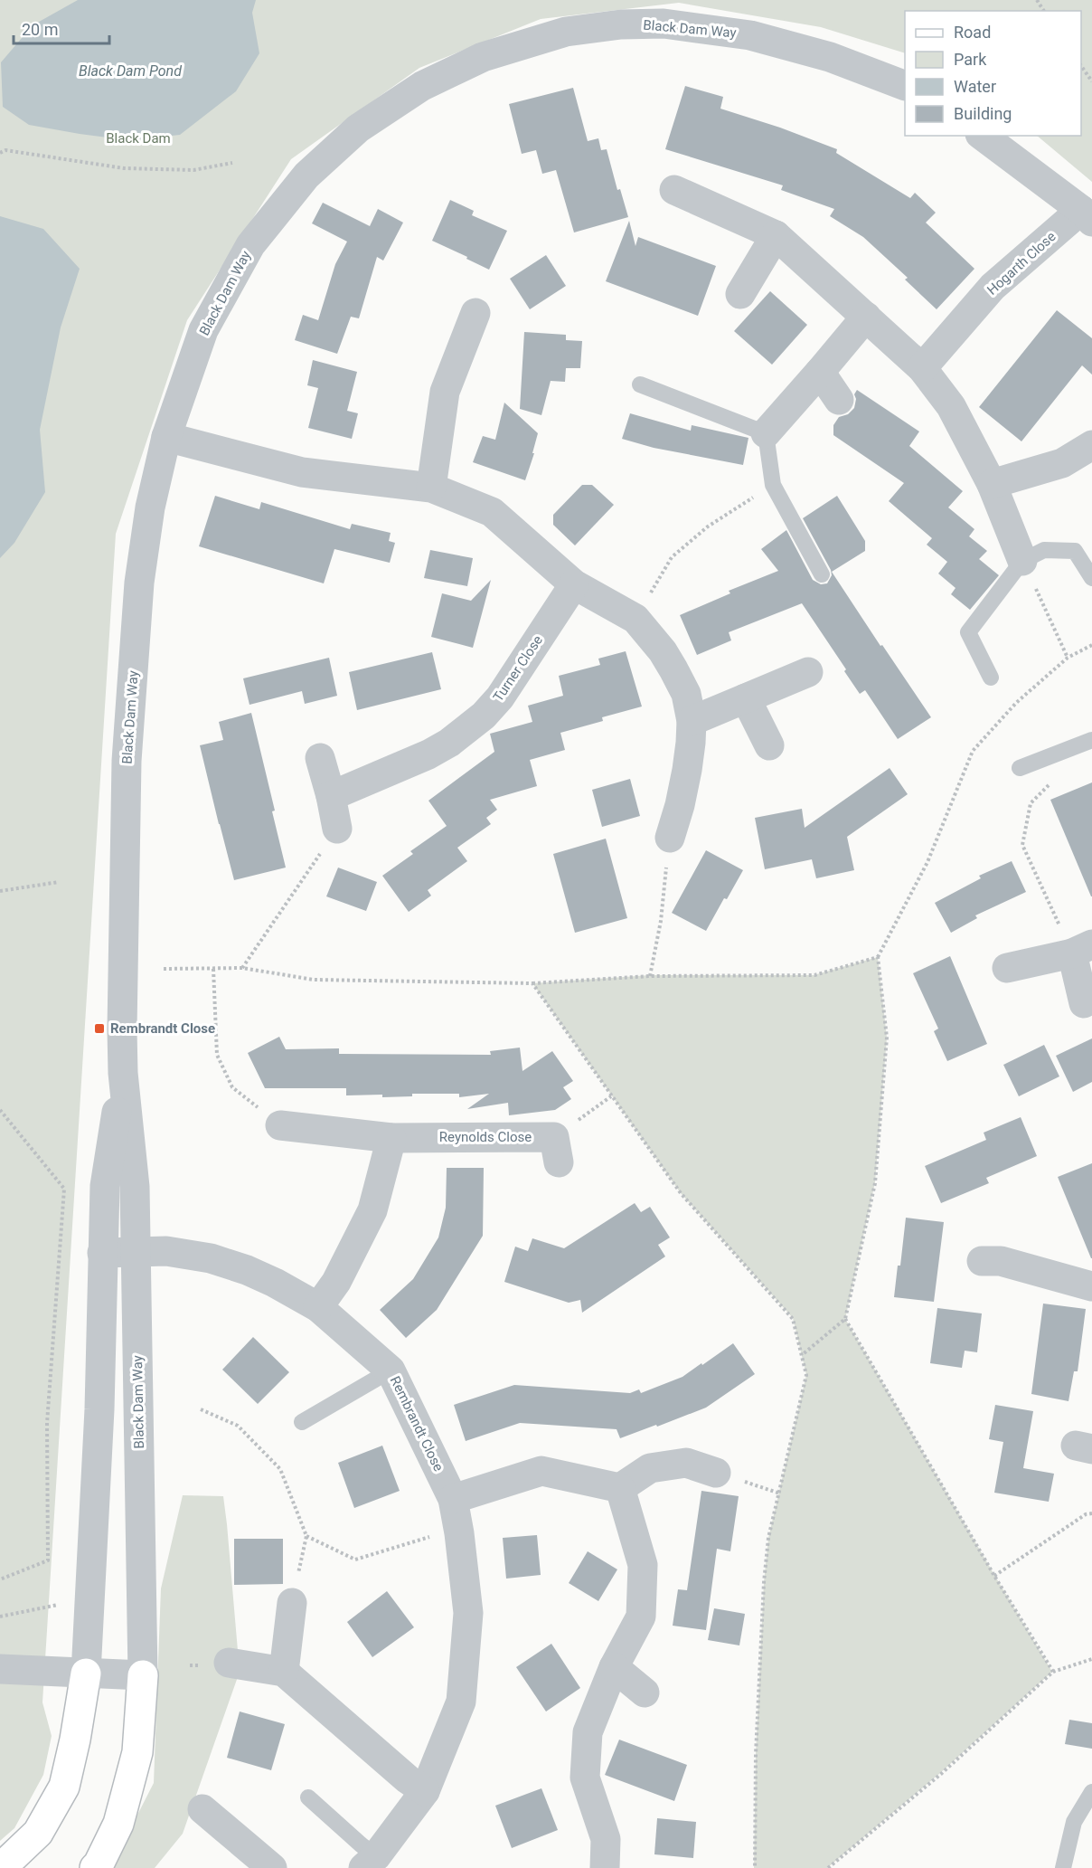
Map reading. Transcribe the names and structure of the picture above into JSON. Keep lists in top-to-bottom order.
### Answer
{
  "streets": {
    "street": [
      "Black Dam Way",
      "Hogarth Close",
      "Turner Close",
      "Reynolds Close",
      "Rembrandt Close"
    ]
  },
  "crossings": [
    ["Black Dam Way", "Rembrandt Close"]
  ],
  "water": ["Black Dam Pond"],
  "parks": ["Black Dam"],
  "places": {
    "transit": ["Rembrandt Close"]
  },
  "legend": [
    "Road",
    "Park",
    "Water",
    "Building"
  ],
  "scale_bar": "20 m"
}
